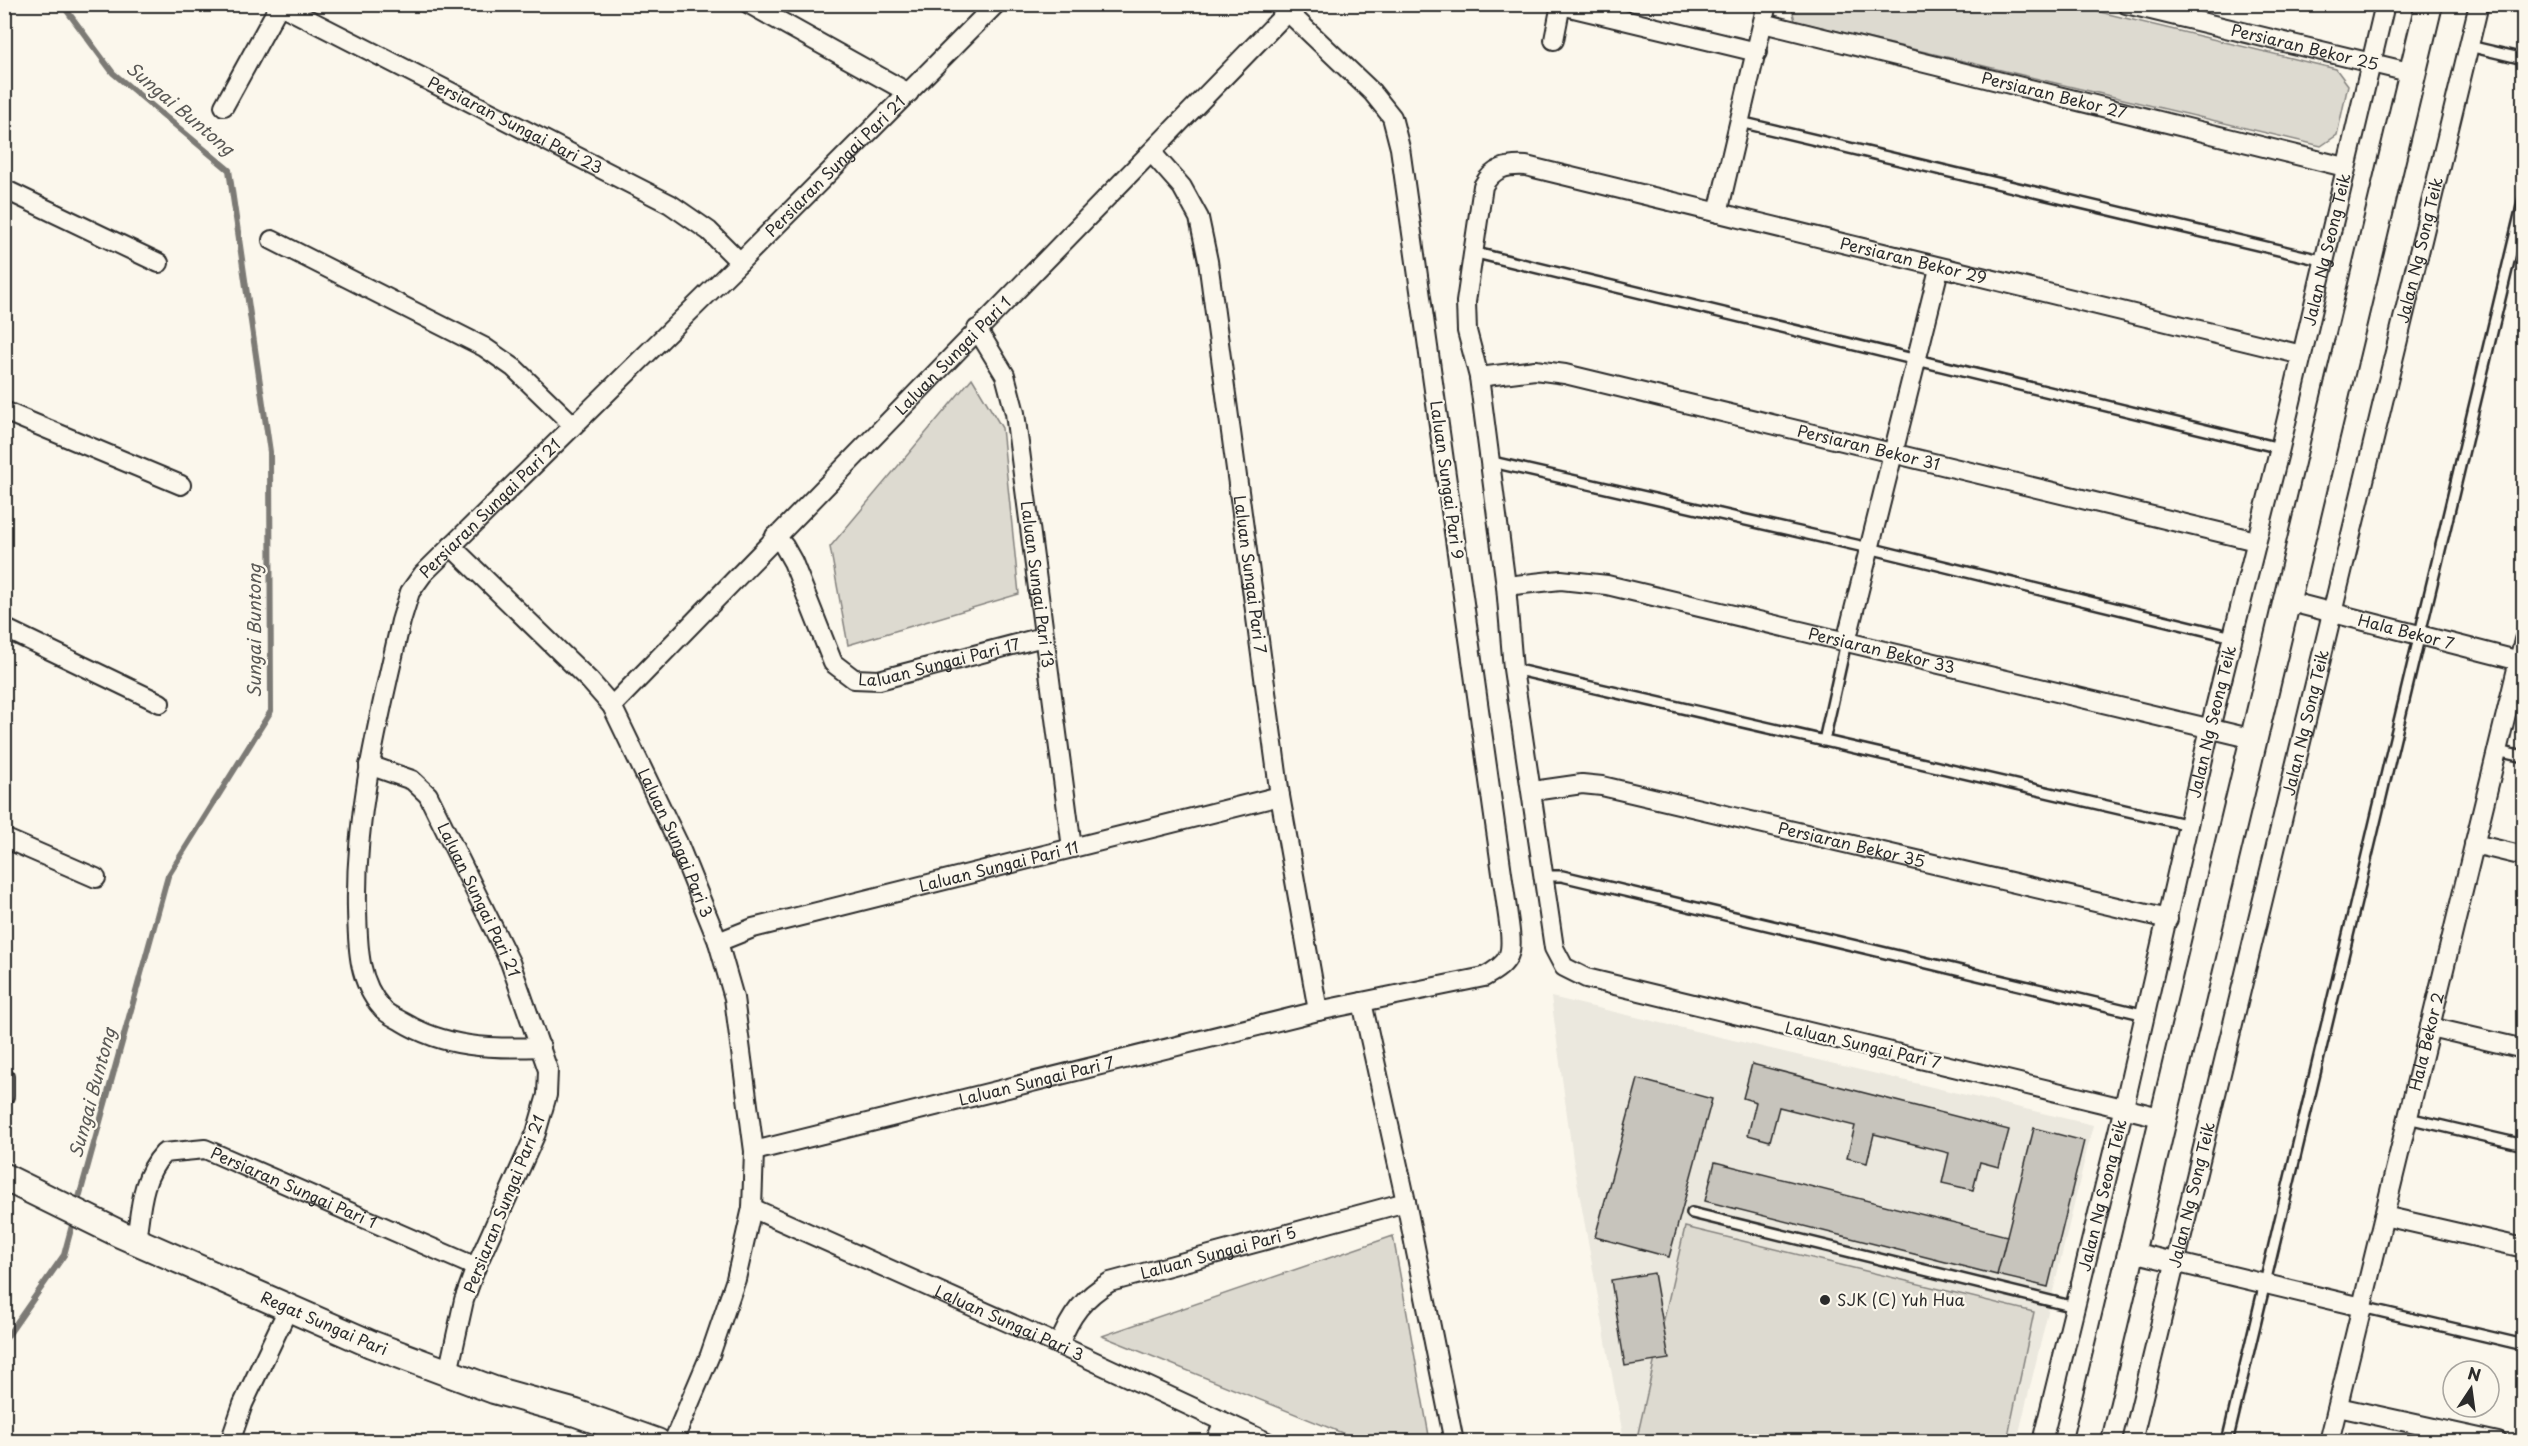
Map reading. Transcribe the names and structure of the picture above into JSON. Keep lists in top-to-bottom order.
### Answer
{
  "streets": {
    "main road": ["Regat Sungai Pari"],
    "street": [
      "Persiaran Bekor 25",
      "Persiaran Bekor 27",
      "Persiaran Sungai Pari 23",
      "Persiaran Sungai Pari 21",
      "Jalan Ng Seong Teik",
      "Jalan Ng Song Teik",
      "Persiaran Bekor 29",
      "Laluan Sungai Pari 1",
      "Persiaran Bekor 31",
      "Laluan Sungai Pari 9",
      "Laluan Sungai Pari 7",
      "Laluan Sungai Pari 13",
      "Hala Bekor 7",
      "Persiaran Bekor 33",
      "Laluan Sungai Pari 17",
      "Laluan Sungai Pari 3",
      "Persiaran Bekor 35",
      "Laluan Sungai Pari 11",
      "Laluan Sungai Pari 21",
      "Hala Bekor 2",
      "Persiaran Sungai Pari 1",
      "Laluan Sungai Pari 5"
    ]
  },
  "crossings": [
    ["Persiaran Bekor 25", "Jalan Ng Seong Teik"],
    ["Persiaran Bekor 27", "Jalan Ng Seong Teik"],
    ["Persiaran Sungai Pari 23", "Persiaran Sungai Pari 21"],
    ["Persiaran Sungai Pari 21", "Laluan Sungai Pari 3"],
    ["Persiaran Sungai Pari 21", "Laluan Sungai Pari 21"],
    ["Persiaran Sungai Pari 21", "Persiaran Sungai Pari 1"],
    ["Persiaran Sungai Pari 21", "Regat Sungai Pari"],
    ["Jalan Ng Seong Teik", "Persiaran Bekor 29"],
    ["Jalan Ng Seong Teik", "Persiaran Bekor 31"],
    ["Jalan Ng Seong Teik", "Laluan Sungai Pari 7"],
    ["Jalan Ng Seong Teik", "Persiaran Bekor 33"],
    ["Jalan Ng Seong Teik", "Persiaran Bekor 35"],
    ["Jalan Ng Song Teik", "Hala Bekor 7"],
    ["Laluan Sungai Pari 1", "Laluan Sungai Pari 9"],
    ["Laluan Sungai Pari 1", "Laluan Sungai Pari 7"],
    ["Laluan Sungai Pari 1", "Laluan Sungai Pari 13"],
    ["Laluan Sungai Pari 1", "Laluan Sungai Pari 17"],
    ["Laluan Sungai Pari 1", "Laluan Sungai Pari 3"],
    ["Laluan Sungai Pari 9", "Laluan Sungai Pari 7"],
    ["Laluan Sungai Pari 7", "Laluan Sungai Pari 3"],
    ["Laluan Sungai Pari 7", "Laluan Sungai Pari 11"],
    ["Laluan Sungai Pari 13", "Laluan Sungai Pari 17"],
    ["Laluan Sungai Pari 13", "Laluan Sungai Pari 11"],
    ["Hala Bekor 7", "Hala Bekor 2"],
    ["Laluan Sungai Pari 3", "Laluan Sungai Pari 11"],
    ["Laluan Sungai Pari 3", "Laluan Sungai Pari 5"],
    ["Persiaran Sungai Pari 1", "Regat Sungai Pari"]
  ],
  "water": ["Sungai Buntong"],
  "places": ["SJK (C) Yuh Hua"],
  "north": "top"
}
